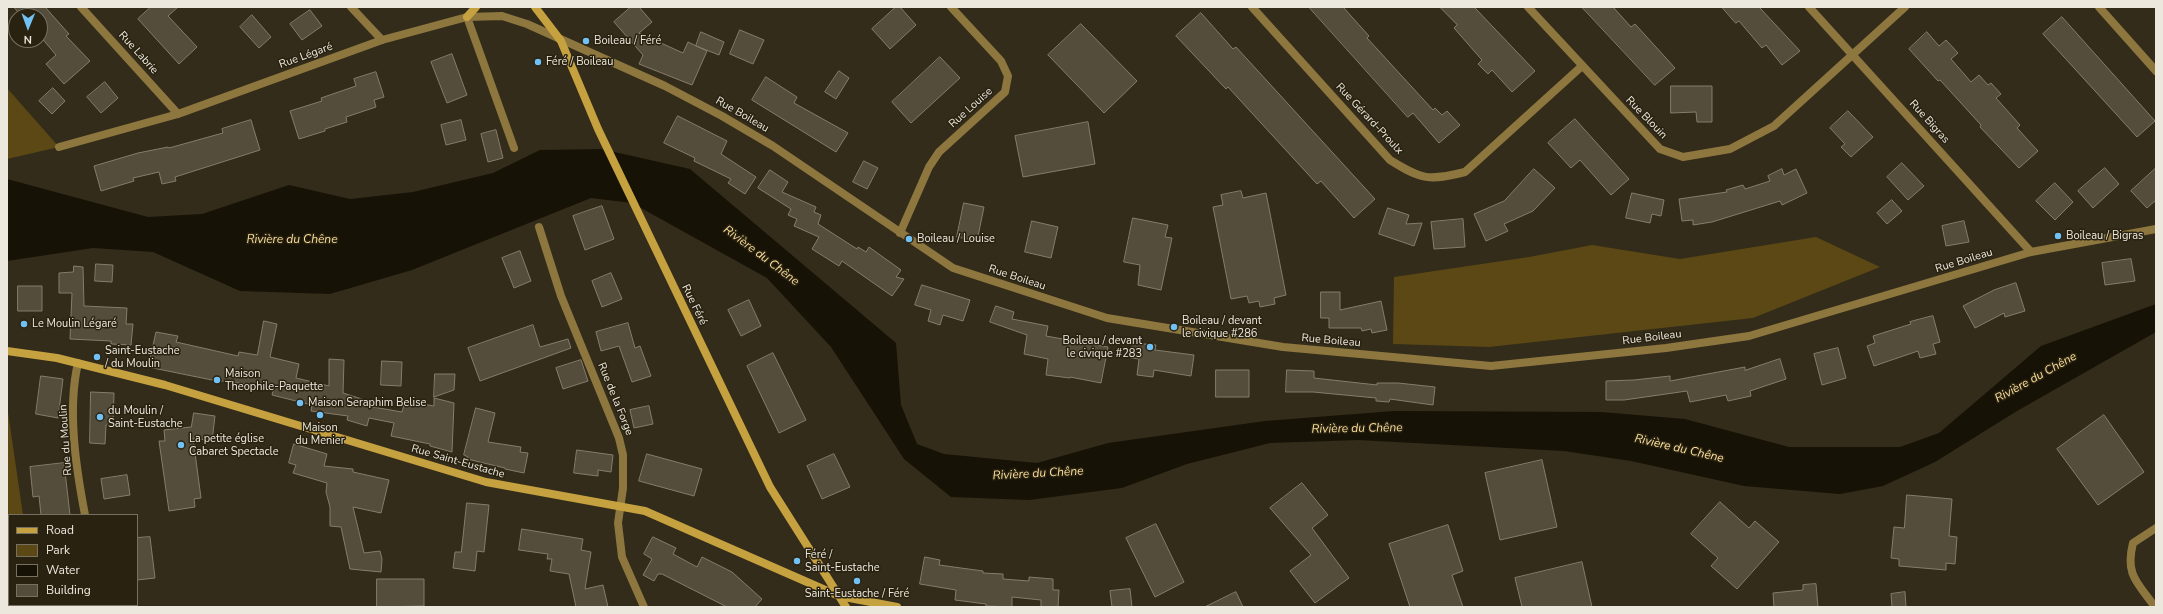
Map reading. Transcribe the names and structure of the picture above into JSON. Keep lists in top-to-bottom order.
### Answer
{
  "streets": {
    "street": [
      "Rue Labrie",
      "Rue Légaré",
      "Rue Louise",
      "Rue Boileau",
      "Rue Blouin",
      "Rue Gérard-Proulx",
      "Rue Bigras",
      "Rue Féré",
      "Rue de la Forge",
      "Rue du Moulin",
      "Rue Saint-Eustache"
    ]
  },
  "crossings": [
    ["Rue Labrie", "Rue Légaré"],
    ["Rue Légaré", "Rue Boileau"],
    ["Rue Légaré", "Rue Féré"],
    ["Rue Louise", "Rue Boileau"],
    ["Rue Boileau", "Rue Bigras"],
    ["Rue Boileau", "Rue Féré"],
    ["Rue Blouin", "Rue Gérard-Proulx"],
    ["Rue Blouin", "Rue Bigras"],
    ["Rue Féré", "Rue Saint-Eustache"],
    ["Rue de la Forge", "Rue Saint-Eustache"],
    ["Rue du Moulin", "Rue Saint-Eustache"]
  ],
  "water": ["Rivière du Chêne"],
  "places": [
    "Boileau / Féré",
    "Féré / Boileau",
    "Boileau / Bigras",
    "Boileau / Louise",
    "Le Moulin Légaré",
    "Boileau / devant le civique #286",
    "Boileau / devant le civique #283",
    "Saint-Eustache / du Moulin",
    "Maison Theophile-Paquette",
    "Maison Seraphim Belise",
    "Maison du Menier",
    "du Moulin / Saint-Eustache",
    "La petite église Cabaret Spectacle",
    "Féré / Saint-Eustache",
    "Saint-Eustache / Féré"
  ],
  "legend": [
    "Road",
    "Park",
    "Water",
    "Building"
  ],
  "north": "bottom"
}
